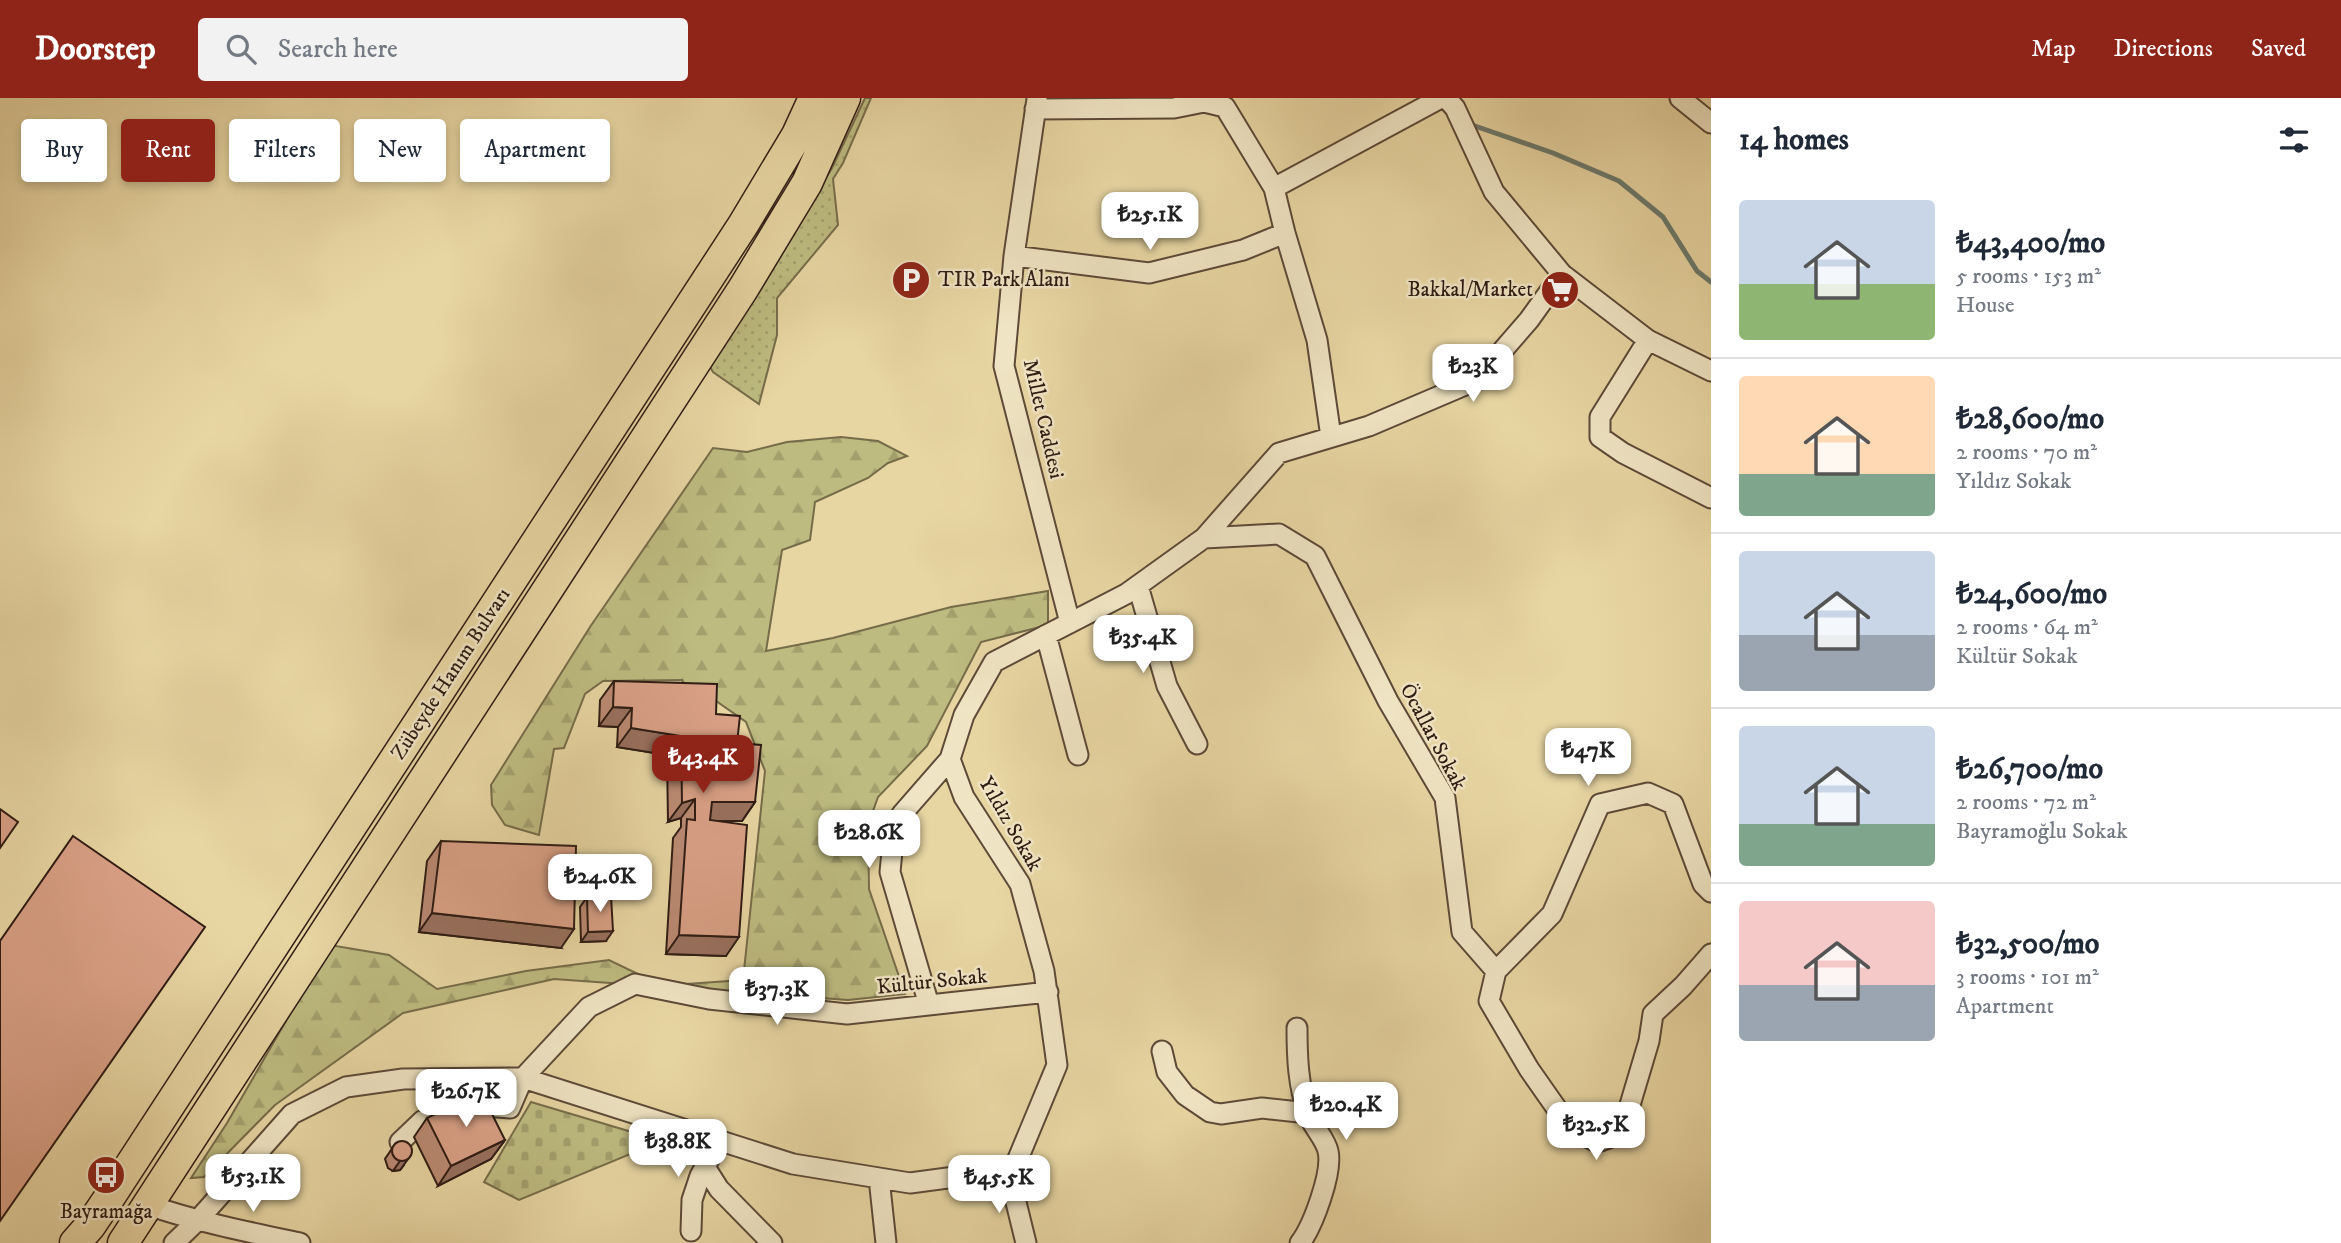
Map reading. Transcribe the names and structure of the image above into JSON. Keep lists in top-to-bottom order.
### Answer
{
  "streets": {
    "highway": ["Zübeyde Hanım Bulvarı"],
    "street": [
      "Millet Caddesi",
      "Öcallar Sokak",
      "Yıldız Sokak",
      "Kültür Sokak"
    ]
  },
  "crossings": [
    ["Yıldız Sokak", "Kültür Sokak"]
  ],
  "places": {
    "parking": ["TIR Park Alanı"],
    "supermarket": ["Bakkal/Market"],
    "bus stop": ["Bayramağa"]
  },
  "page": {
    "header": "Doorstep",
    "search": "Search here",
    "nav": ["Map", "Directions", "Saved"],
    "heading": "14 homes",
    "chip": [
      "Buy",
      "Rent",
      "Filters",
      "New",
      "Apartment"
    ],
    "list": [
      {
        "name": "₺43,400/mo",
        "note": "5 rooms · 153 m² · House"
      },
      {
        "name": "₺28,600/mo",
        "note": "2 rooms · 70 m² · Yıldız Sokak"
      },
      {
        "name": "₺24,600/mo",
        "note": "2 rooms · 64 m² · Kültür Sokak"
      },
      {
        "name": "₺26,700/mo",
        "note": "2 rooms · 72 m² · Bayramoğlu Sokak"
      },
      {
        "name": "₺32,500/mo",
        "note": "3 rooms · 101 m² · Apartment"
      }
    ],
    "price": [
      "₺25.1K",
      "₺23K",
      "₺35.4K",
      "₺47K",
      "₺43.4K",
      "₺28.6K",
      "₺24.6K",
      "₺37.3K",
      "₺26.7K",
      "₺20.4K",
      "₺32.5K",
      "₺38.8K",
      "₺53.1K",
      "₺45.5K"
    ]
  }
}
